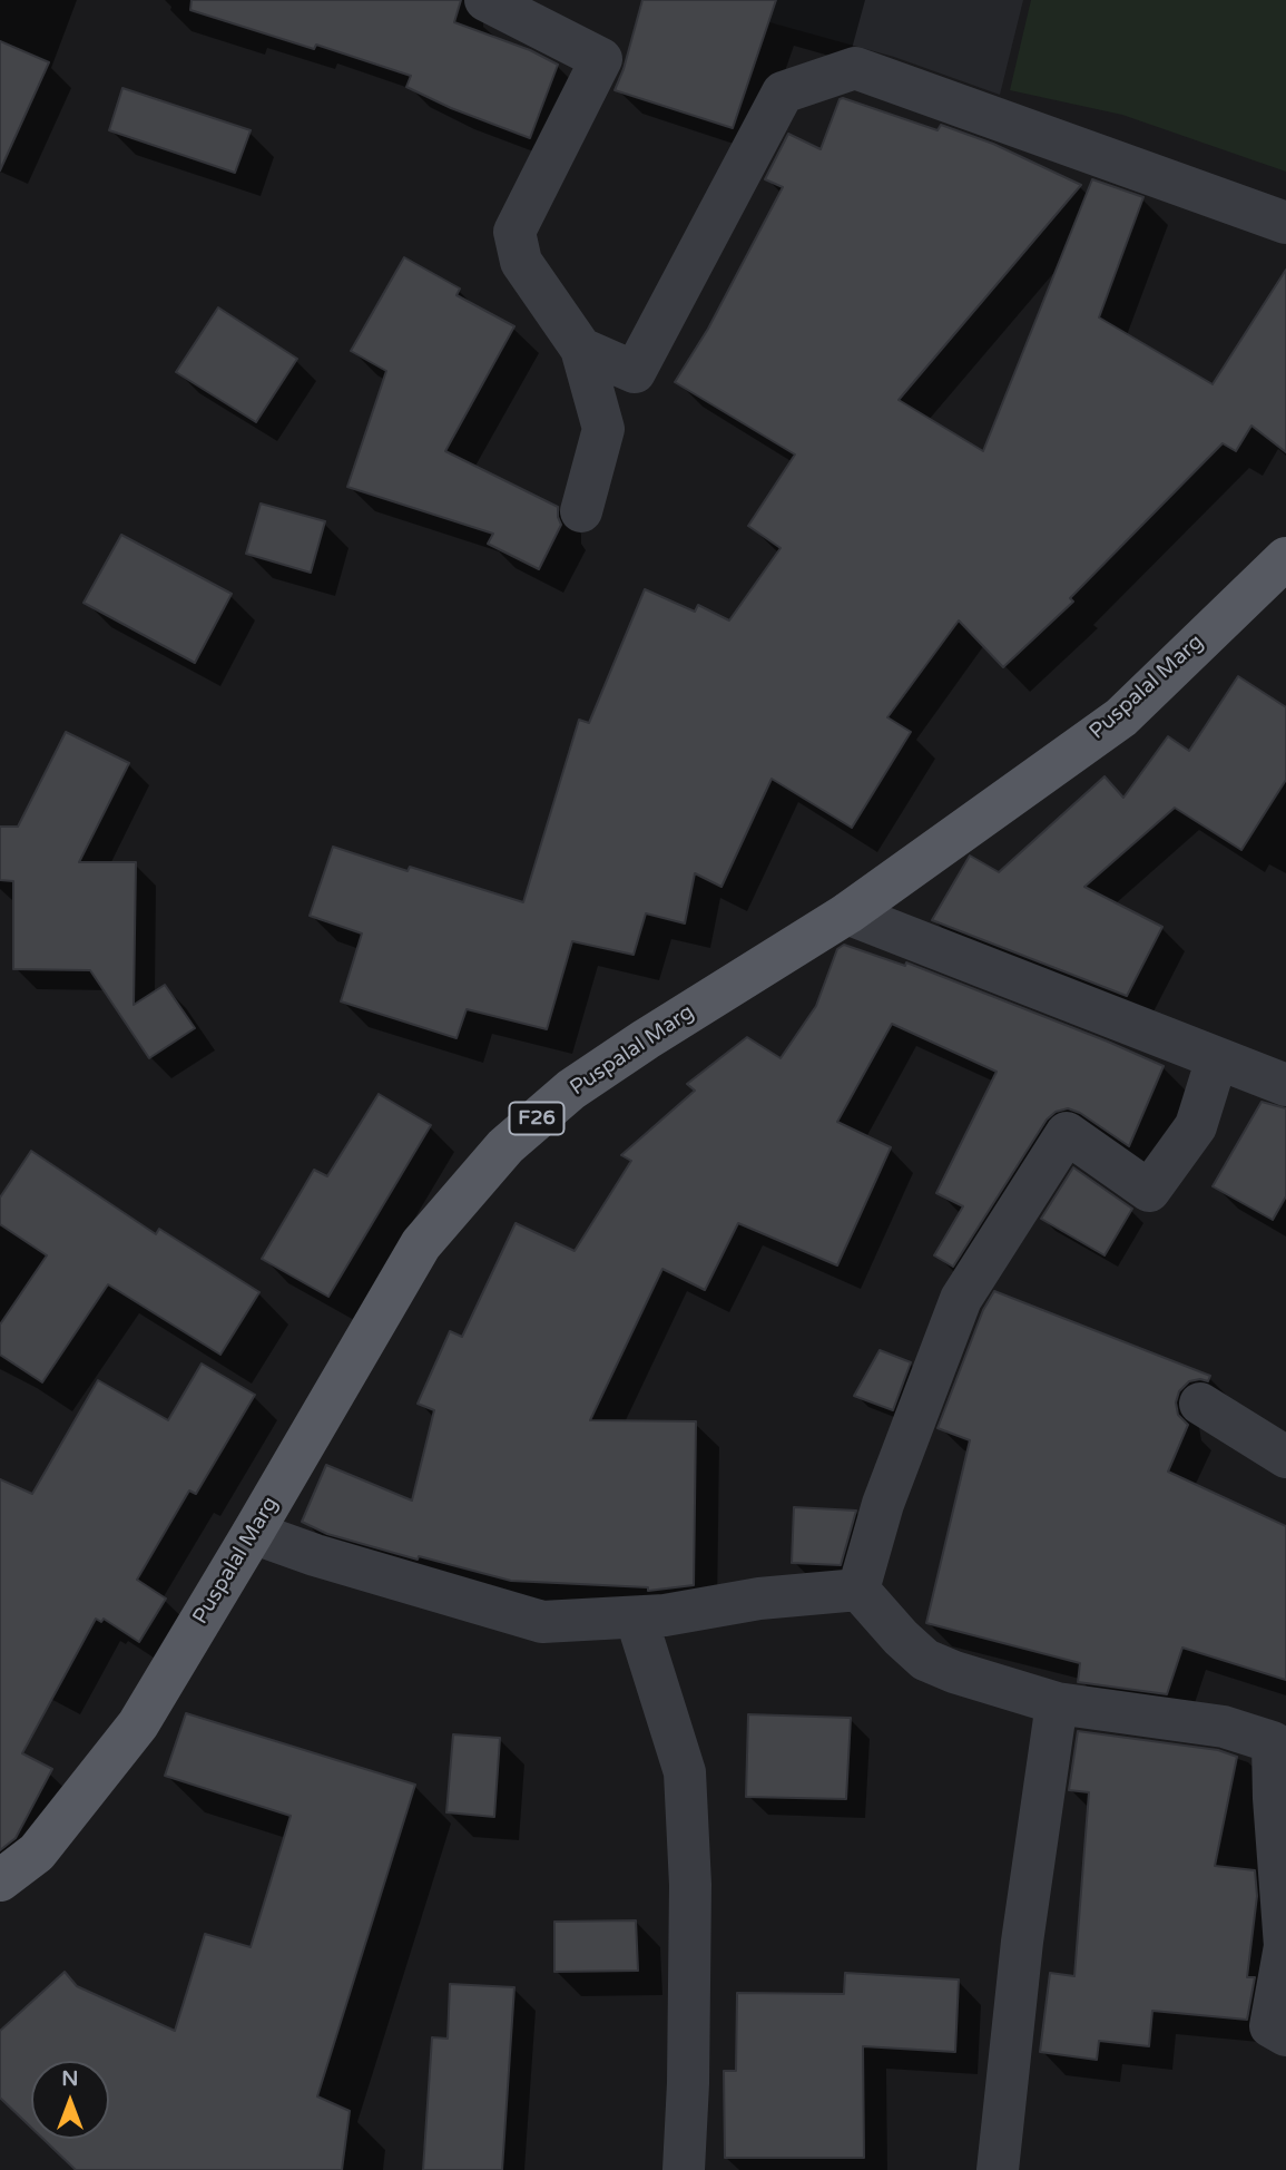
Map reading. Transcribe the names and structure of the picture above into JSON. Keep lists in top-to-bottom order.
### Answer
{
  "streets": {
    "main road": ["Puspalal Marg", "F26"]
  },
  "north": "top"
}
